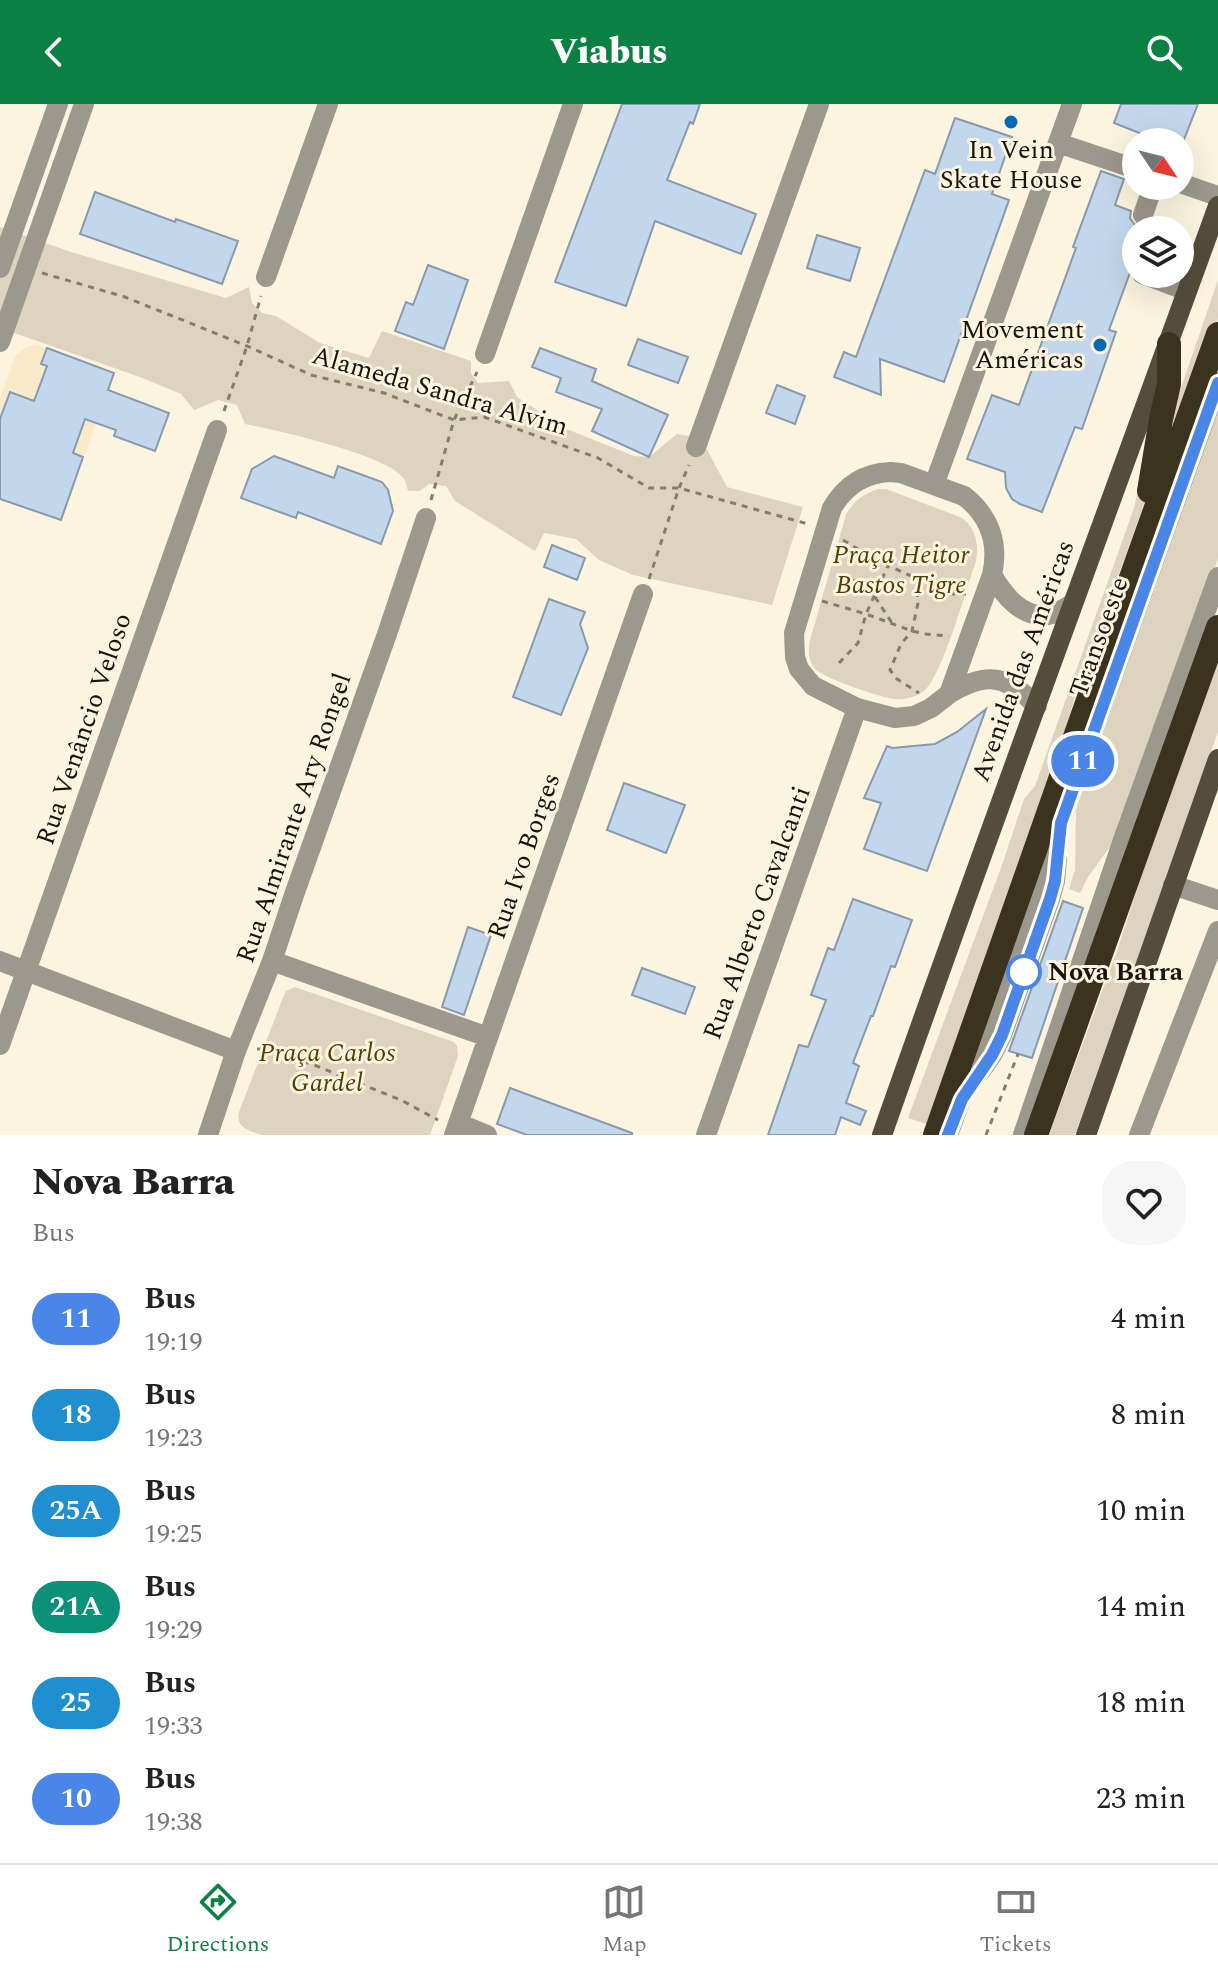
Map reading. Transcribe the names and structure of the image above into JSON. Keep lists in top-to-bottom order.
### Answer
{
  "streets": {
    "main road": ["Avenida das Américas"],
    "street": [
      "Transoeste",
      "Rua Venâncio Veloso",
      "Rua Almirante Ary Rongel",
      "Rua Ivo Borges",
      "Rua Alberto Cavalcanti"
    ],
    "path": ["Alameda Sandra Alvim"]
  },
  "parks": ["Praça Heitor Bastos Tigre", "Praça Carlos Gardel"],
  "places": ["In Vein Skate House", "Movement Américas", "Nova Barra"],
  "lines": ["bus line 11"],
  "north": "bottom right",
  "page": {
    "header": "Viabus",
    "on_map": "11",
    "heading": ["Nova Barra", "Bus"],
    "list": [
      {
        "mark": "11",
        "name": "Bus",
        "note": "19:19",
        "value": "4 min"
      },
      {
        "mark": "18",
        "name": "Bus",
        "note": "19:23",
        "value": "8 min"
      },
      {
        "mark": "25A",
        "name": "Bus",
        "note": "19:25",
        "value": "10 min"
      },
      {
        "mark": "21A",
        "name": "Bus",
        "note": "19:29",
        "value": "14 min"
      },
      {
        "mark": "25",
        "name": "Bus",
        "note": "19:33",
        "value": "18 min"
      },
      {
        "mark": "10",
        "name": "Bus",
        "note": "19:38",
        "value": "23 min"
      }
    ],
    "tabs": ["Directions", "Map", "Tickets"]
  }
}
